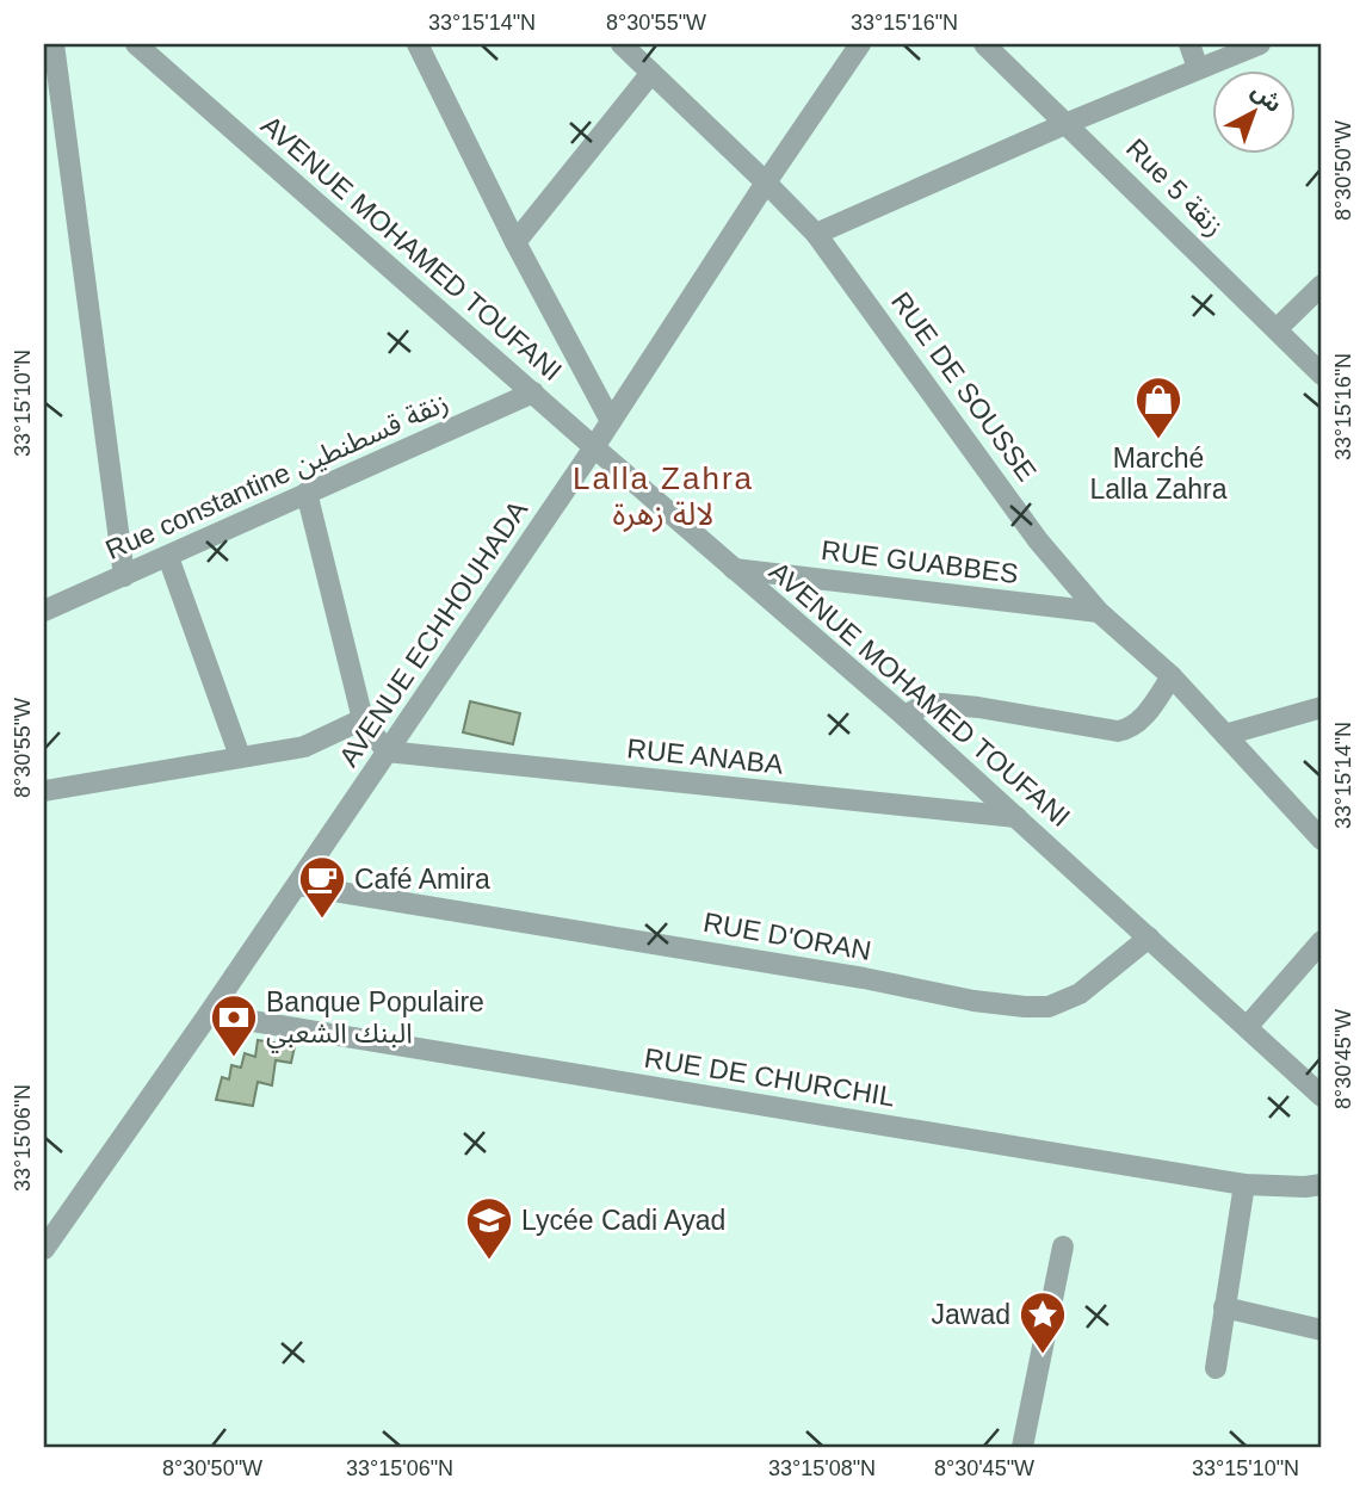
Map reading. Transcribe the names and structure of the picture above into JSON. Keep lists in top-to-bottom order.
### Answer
{
  "streets": {
    "street": [
      "Rue 5 زنقة",
      "AVENUE MOHAMED TOUFANI",
      "RUE DE SOUSSE",
      "Rue constantine زنقة قسطنطين",
      "RUE GUABBES",
      "AVENUE ECHHOUHADA",
      "RUE ANABA",
      "RUE D'ORAN",
      "RUE DE CHURCHIL"
    ]
  },
  "crossings": [
    ["AVENUE MOHAMED TOUFANI", "Rue constantine زنقة قسطنطين"],
    ["AVENUE MOHAMED TOUFANI", "RUE GUABBES"],
    ["AVENUE MOHAMED TOUFANI", "AVENUE ECHHOUHADA"],
    ["AVENUE MOHAMED TOUFANI", "RUE ANABA"],
    ["AVENUE MOHAMED TOUFANI", "RUE D'ORAN"],
    ["RUE DE SOUSSE", "RUE GUABBES"],
    ["RUE DE SOUSSE", "AVENUE ECHHOUHADA"],
    ["AVENUE ECHHOUHADA", "RUE ANABA"],
    ["AVENUE ECHHOUHADA", "RUE D'ORAN"],
    ["AVENUE ECHHOUHADA", "RUE DE CHURCHIL"]
  ],
  "districts": ["Lalla Zahra لالة زهرة"],
  "places": {
    "shop": ["Marché Lalla Zahra"],
    "cafe": ["Café Amira"],
    "bank": ["Banque Populaire البنك الشعبي"],
    "school or university": ["Lycée Cadi Ayad"],
    "place": ["Jawad"]
  },
  "north": "top right",
  "coordinates": [
    "33°15'14\"N",
    "8°30'55\"W",
    "33°15'16\"N",
    "8°30'50\"W",
    "33°15'10\"N",
    "8°30'45\"W",
    "33°15'06\"N",
    "33°15'08\"N"
  ]
}
